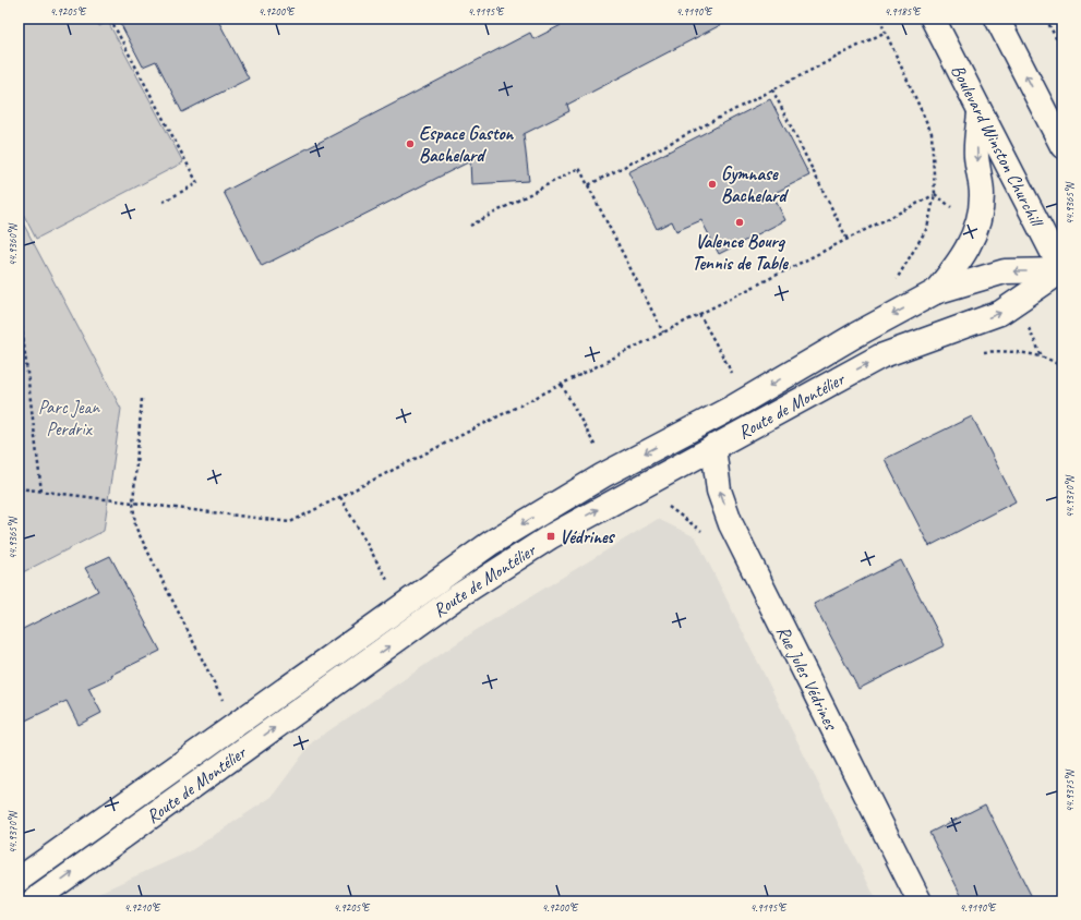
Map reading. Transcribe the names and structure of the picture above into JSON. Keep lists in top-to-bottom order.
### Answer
{
  "streets": {
    "main road": ["Boulevard Winston Churchill", "Route de Montélier", "Rue Jules Védrines"]
  },
  "crossings": [
    ["Boulevard Winston Churchill", "Route de Montélier"],
    ["Route de Montélier", "Rue Jules Védrines"]
  ],
  "one_way": ["Rue Jules Védrines"],
  "parks": ["Parc Jean Perdrix"],
  "places": {
    "other": ["Espace Gaston Bachelard", "Gymnase Bachelard", "Valence Bourg Tennis de Table"],
    "transit": ["Védrines"]
  },
  "coordinates": [
    "4.9205°E",
    "4.9200°E",
    "4.9195°E",
    "4.9190°E",
    "4.9185°E",
    "44.9365°N",
    "44.9360°N",
    "44.9370°N",
    "44.9375°N",
    "4.9210°E"
  ]
}
